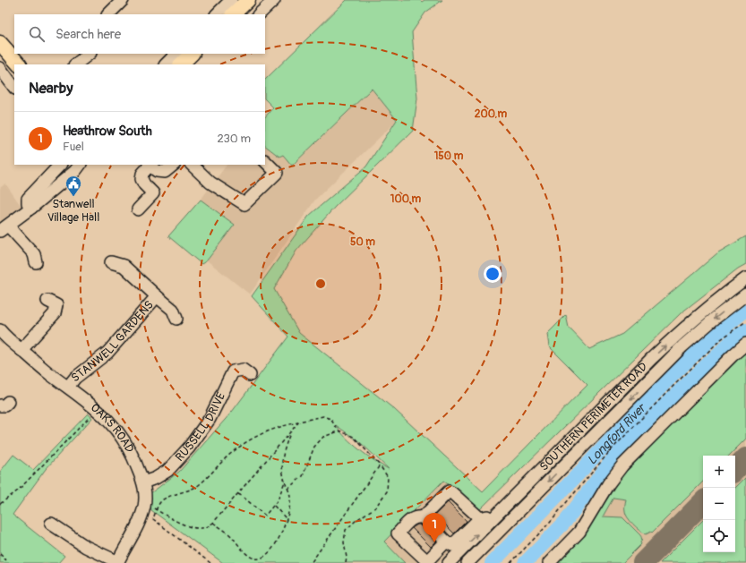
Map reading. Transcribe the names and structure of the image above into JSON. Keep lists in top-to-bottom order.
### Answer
{
  "streets": {
    "street": [
      "STANWELL GARDENS",
      "SOUTHERN PERIMETER ROAD",
      "RUSSELL DRIVE",
      "OAKS ROAD"
    ]
  },
  "crossings": [
    ["STANWELL GARDENS", "OAKS ROAD"],
    ["RUSSELL DRIVE", "OAKS ROAD"]
  ],
  "water": ["Longford River"],
  "places": {
    "public building": ["Stanwell Village Hall"]
  },
  "page": {
    "search": "Search here",
    "heading": "Nearby",
    "list": [
      {
        "mark": "1",
        "name": "Heathrow South",
        "note": "Fuel",
        "value": "230 m"
      }
    ],
    "map_buttons": ["+", "−"],
    "pins": "1"
  },
  "rings": [
    "200 m",
    "150 m",
    "100 m",
    "50 m"
  ]
}
